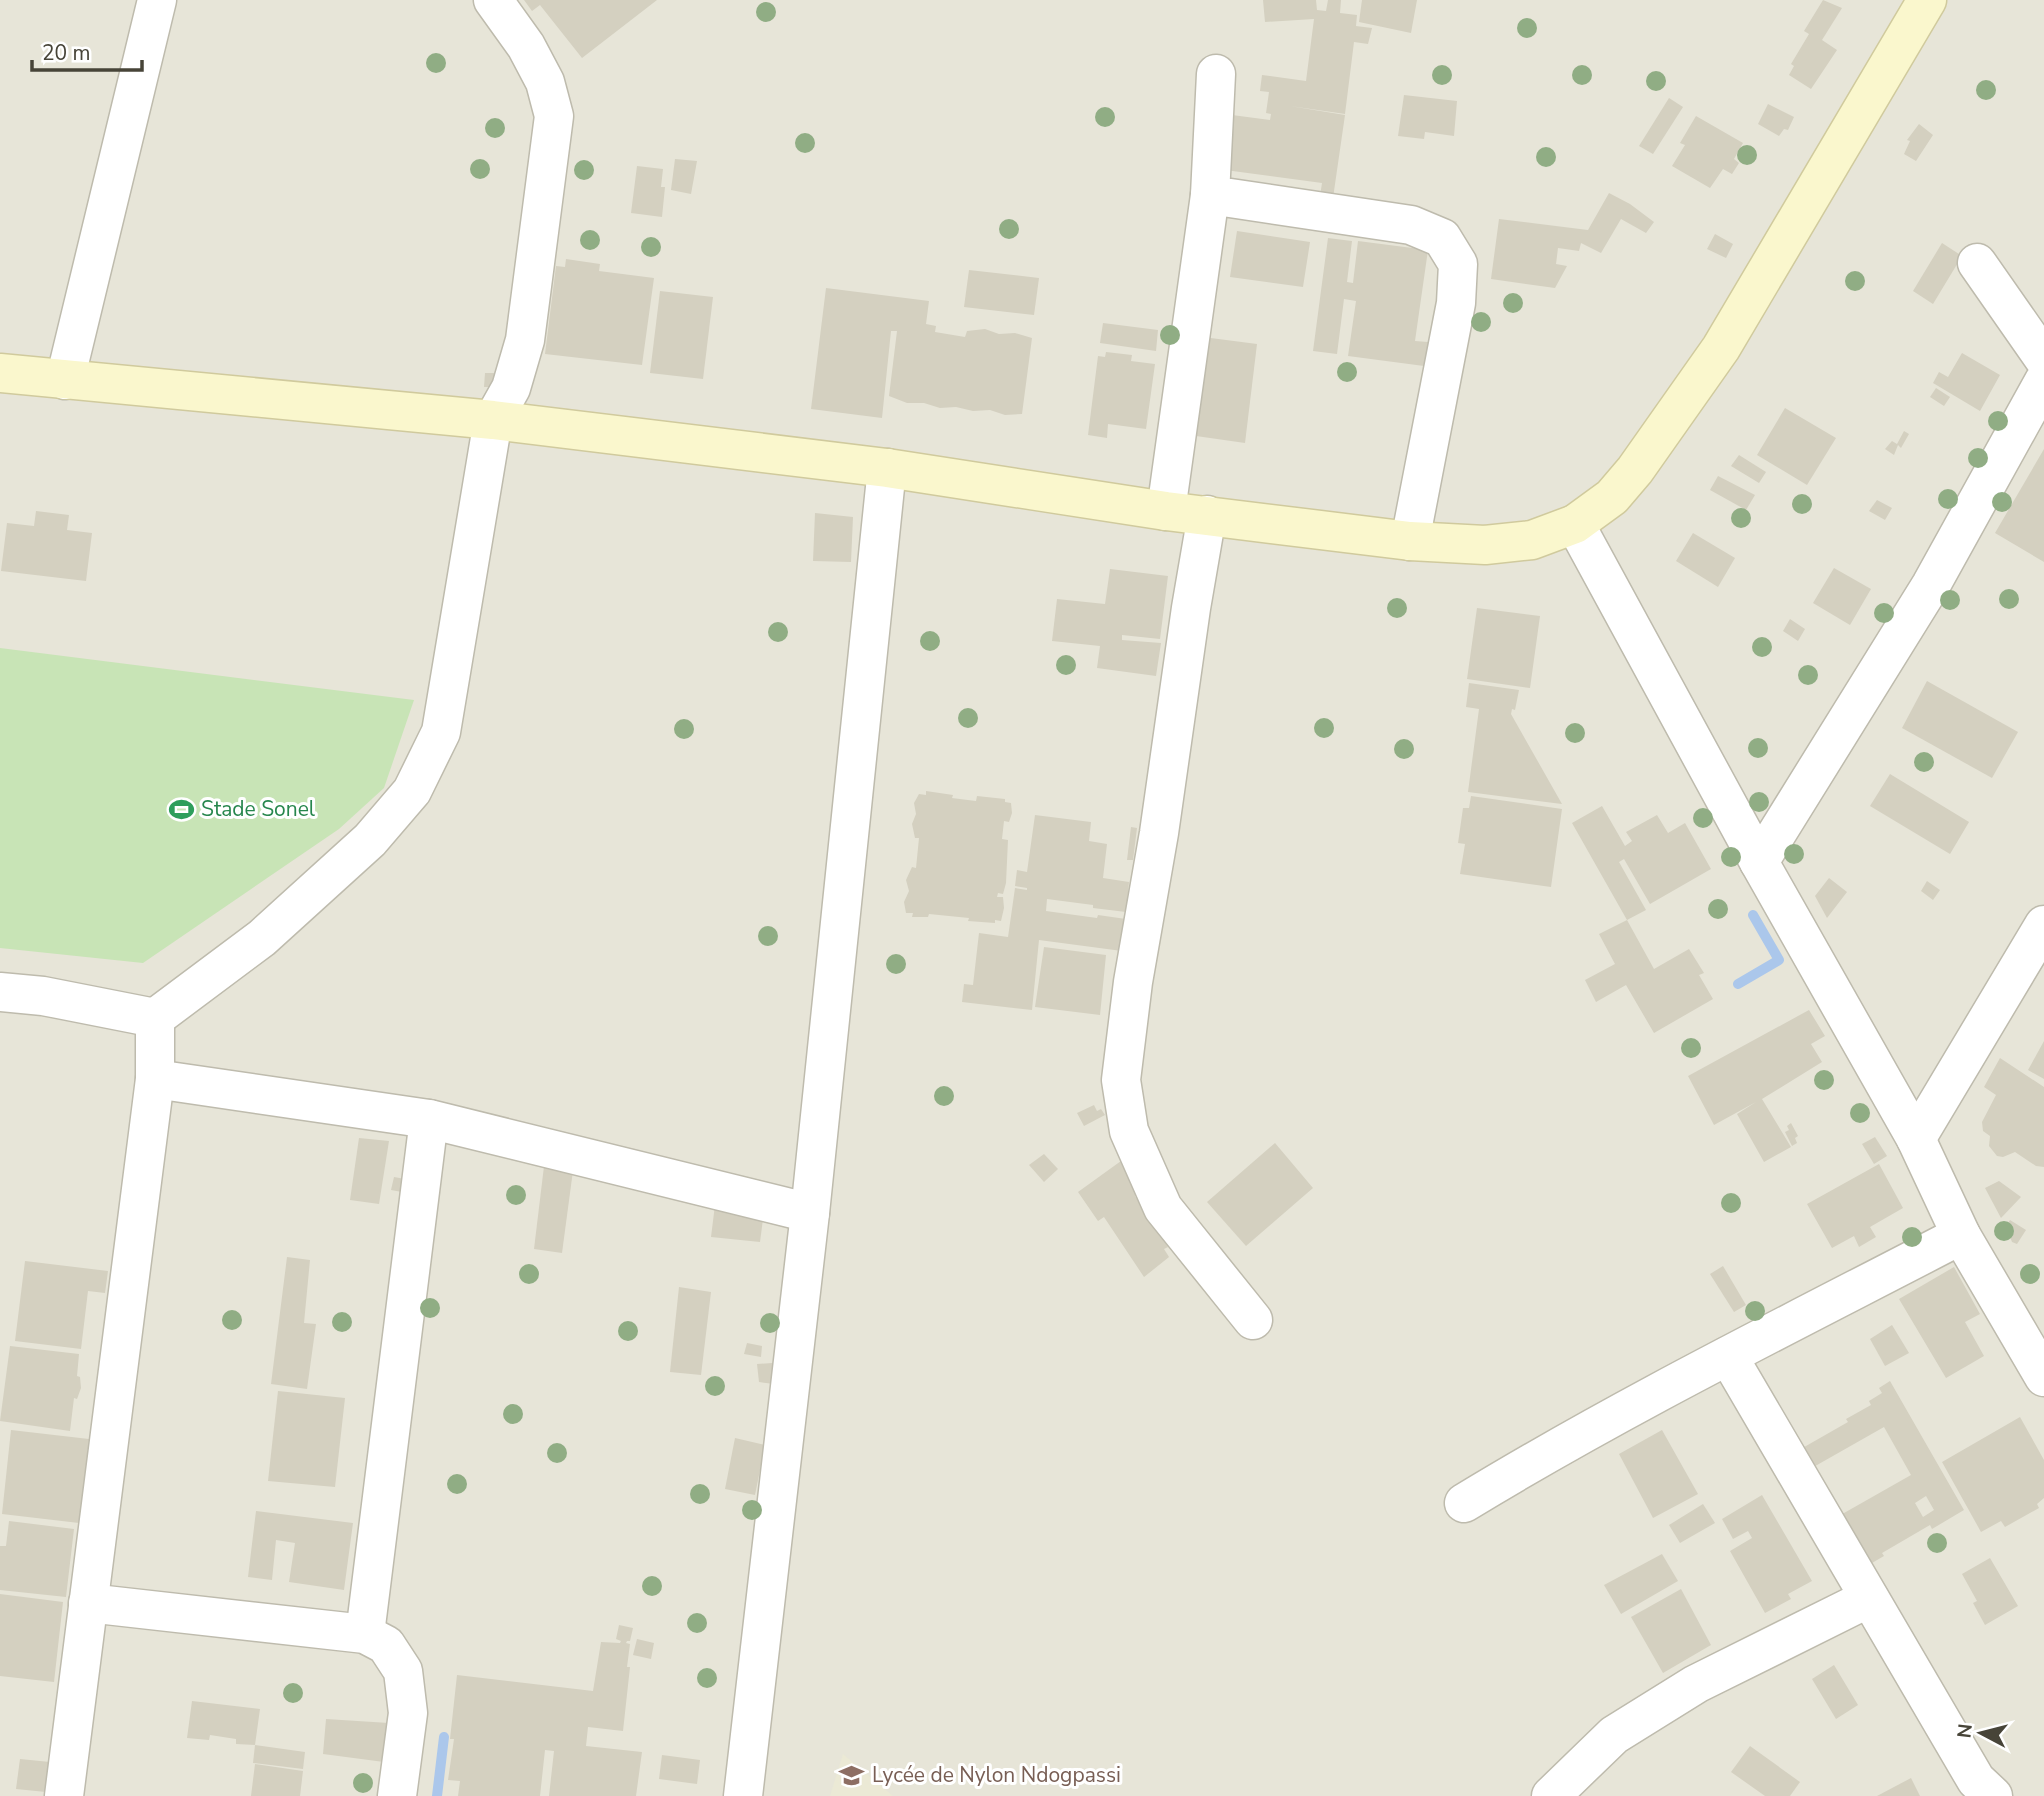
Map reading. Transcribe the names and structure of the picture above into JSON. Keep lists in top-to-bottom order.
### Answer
{
  "places": {
    "sports": ["Stade Sonel"],
    "school or university": ["Lycée de Nylon Ndogpassi"]
  },
  "scale_bar": "20 m",
  "north": "left"
}
